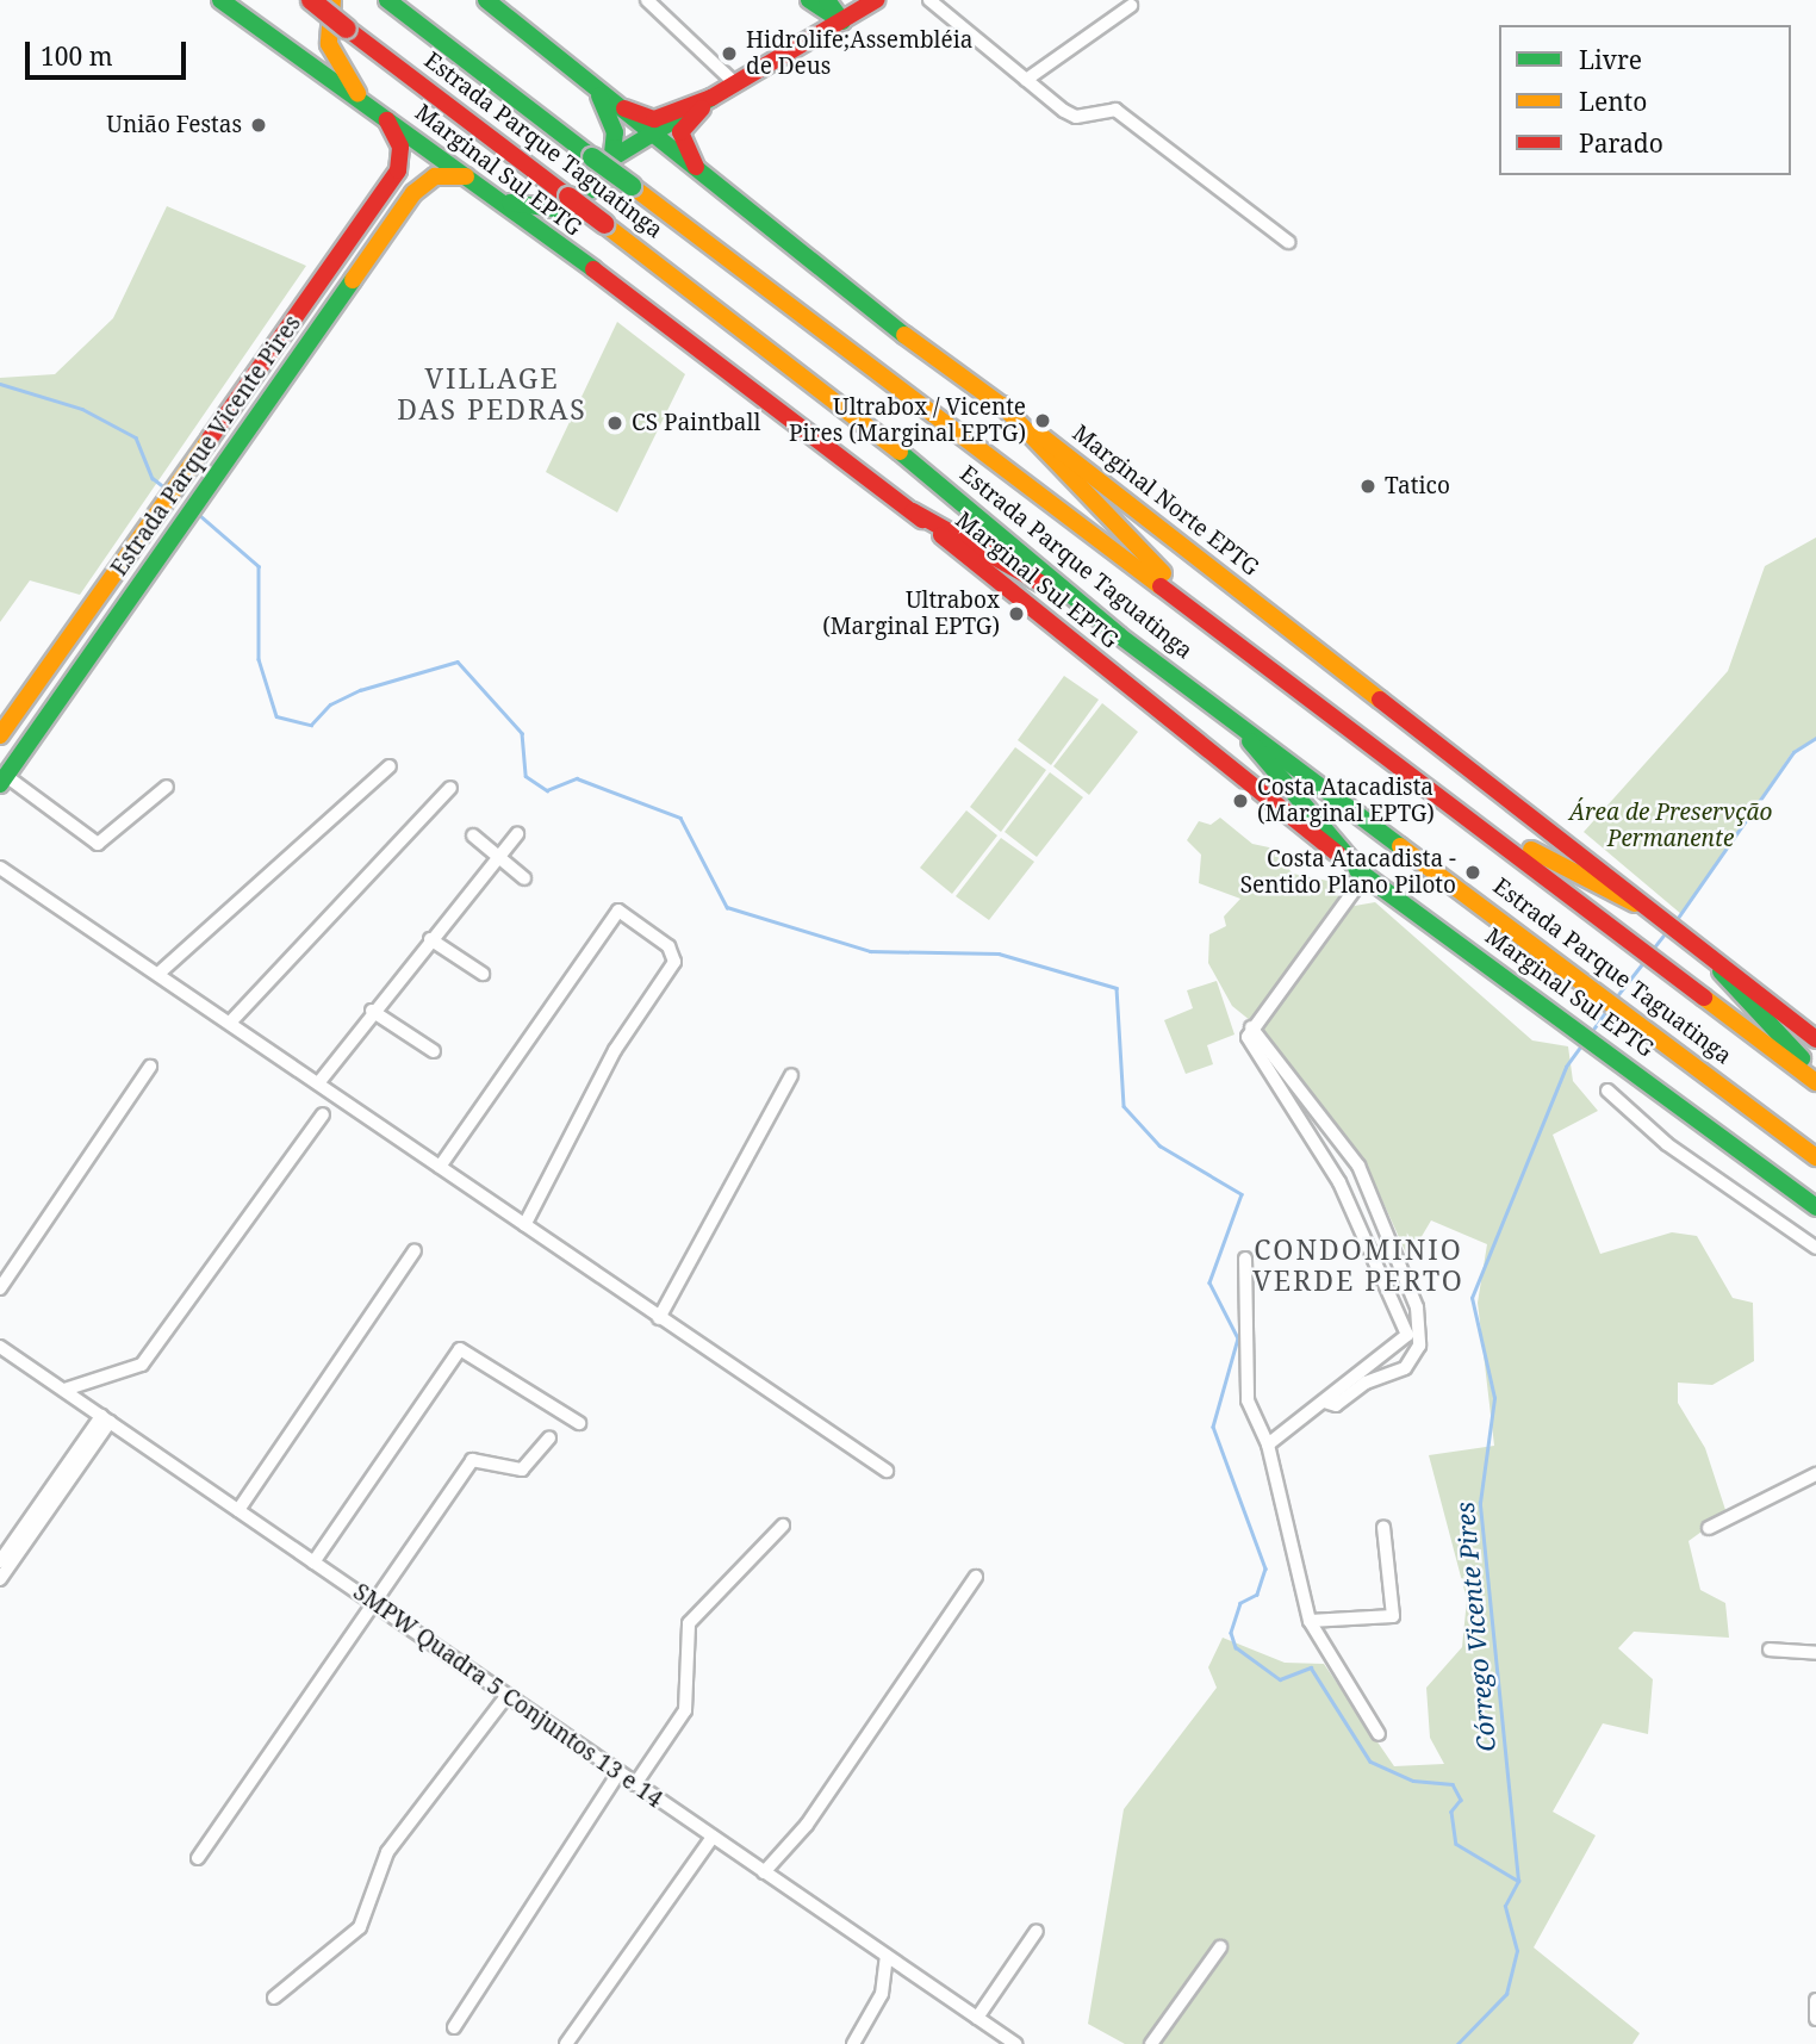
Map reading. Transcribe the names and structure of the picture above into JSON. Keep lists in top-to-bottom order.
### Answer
{
  "streets": {
    "main road": [
      "Estrada Parque Taguatinga",
      "Marginal Sul EPTG",
      "Estrada Parque Vicente Pires",
      "Marginal Norte EPTG"
    ],
    "street": ["SMPW Quadra 5 Conjuntos 13 e 14"]
  },
  "crossings": [
    ["Marginal Sul EPTG", "Estrada Parque Vicente Pires"]
  ],
  "districts": ["VILLAGE DAS PEDRAS", "CONDOMINIO VERDE PERTO"],
  "water": ["Córrego Vicente Pires"],
  "parks": ["Área de Preservção Permanente"],
  "places": [
    "Hidrolife;Assembléia de Deus",
    "União Festas",
    "Ultrabox / Vicente Pires (Marginal EPTG)",
    "CS Paintball",
    "Tatico",
    "Ultrabox (Marginal EPTG)",
    "Costa Atacadista (Marginal EPTG)",
    "Costa Atacadista - Sentido Plano Piloto"
  ],
  "legend": ["Livre", "Lento", "Parado"],
  "scale_bar": "100 m"
}
